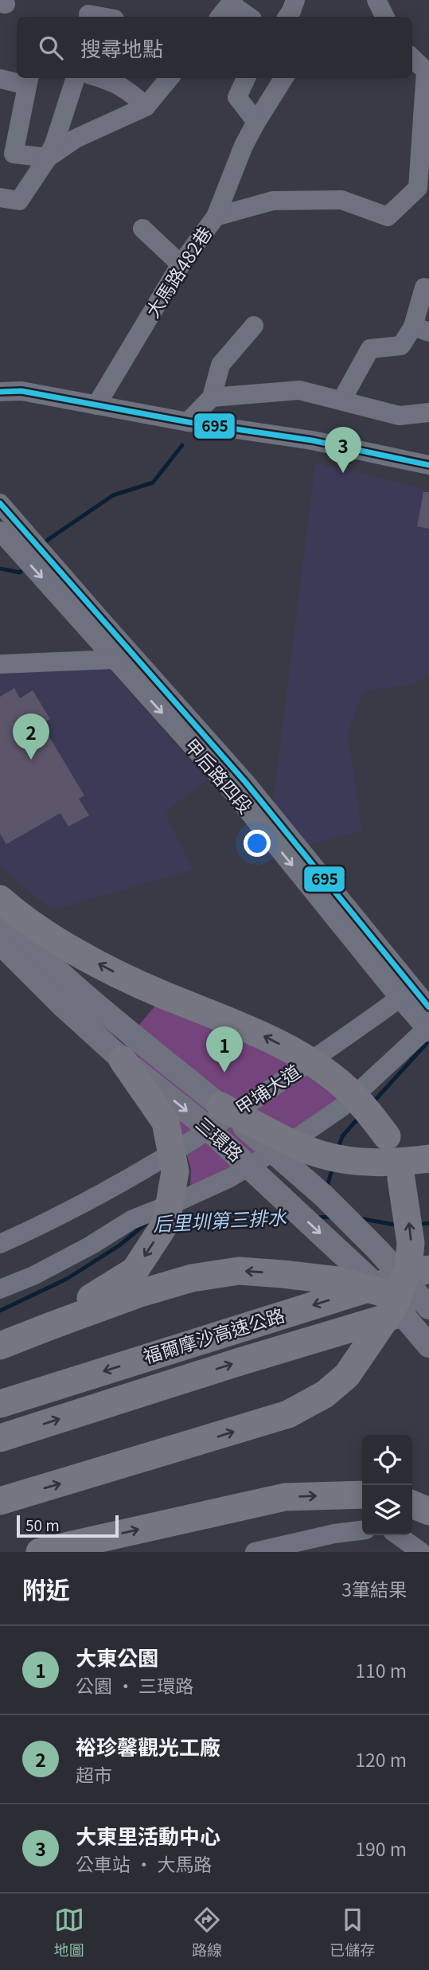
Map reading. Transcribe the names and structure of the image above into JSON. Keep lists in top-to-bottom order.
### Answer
{
  "streets": {
    "highway": ["福爾摩沙高速公路"],
    "main road": ["三環路"],
    "street": ["大馬路482巷", "甲后路四段", "甲埔大道"]
  },
  "crossings": [
    ["甲后路四段", "甲埔大道"],
    ["三環路", "福爾摩沙高速公路"]
  ],
  "water": ["后里圳第三排水"],
  "lines": ["transit line 695"],
  "scale_bar": "50 m",
  "page": {
    "search": "搜尋地點",
    "pins": ["3", "2", "1"],
    "scale": "50 m",
    "heading": ["附近", "3筆結果"],
    "list": [
      {
        "mark": "1",
        "name": "大東公園",
        "note": "公園 · 三環路",
        "value": "110 m"
      },
      {
        "mark": "2",
        "name": "裕珍馨觀光工廠",
        "note": "超市",
        "value": "120 m"
      },
      {
        "mark": "3",
        "name": "大東里活動中心",
        "note": "公車站 · 大馬路",
        "value": "190 m"
      }
    ],
    "nav": ["地圖", "路線", "已儲存"]
  }
}
